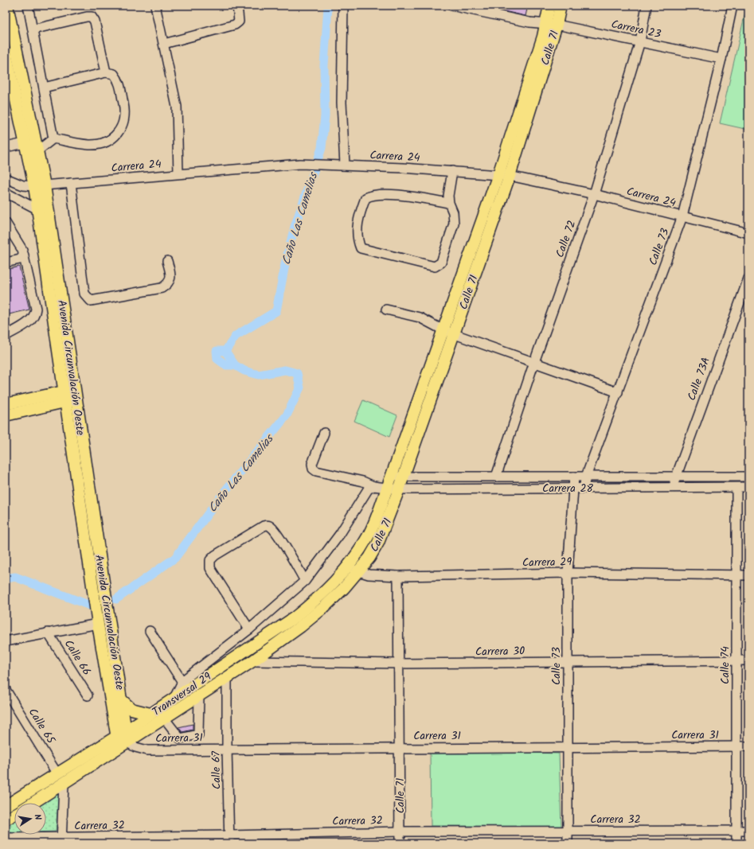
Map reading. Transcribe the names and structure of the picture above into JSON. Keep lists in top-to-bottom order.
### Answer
{
  "streets": {
    "main road": ["Calle 71", "Avenida Circunvalación Oeste", "Transversal 29"],
    "street": [
      "Carrera 23",
      "Carrera 24",
      "Calle 72",
      "Calle 73",
      "Calle 73A",
      "Carrera 28",
      "Carrera 29",
      "Carrera 30",
      "Calle 66",
      "Calle 74",
      "Calle 65",
      "Carrera 31",
      "Calle 67",
      "Carrera 32"
    ]
  },
  "crossings": [
    ["Carrera 23", "Calle 71"],
    ["Carrera 23", "Calle 72"],
    ["Carrera 23", "Calle 73"],
    ["Calle 71", "Carrera 24"],
    ["Calle 71", "Carrera 28"],
    ["Calle 71", "Carrera 29"],
    ["Calle 71", "Carrera 30"],
    ["Calle 71", "Transversal 29"],
    ["Calle 71", "Carrera 31"],
    ["Calle 71", "Carrera 32"],
    ["Carrera 24", "Calle 72"],
    ["Carrera 24", "Calle 73"],
    ["Carrera 24", "Avenida Circunvalación Oeste"],
    ["Calle 72", "Carrera 28"],
    ["Calle 73", "Carrera 28"],
    ["Calle 73", "Carrera 29"],
    ["Calle 73", "Carrera 30"],
    ["Calle 73", "Carrera 31"],
    ["Calle 73", "Carrera 32"],
    ["Avenida Circunvalación Oeste", "Transversal 29"],
    ["Avenida Circunvalación Oeste", "Carrera 31"],
    ["Calle 73A", "Carrera 28"],
    ["Carrera 28", "Calle 74"],
    ["Carrera 29", "Calle 74"],
    ["Carrera 29", "Transversal 29"],
    ["Carrera 30", "Calle 74"],
    ["Carrera 30", "Transversal 29"],
    ["Calle 74", "Carrera 31"],
    ["Calle 74", "Carrera 32"],
    ["Transversal 29", "Calle 65"],
    ["Transversal 29", "Carrera 31"],
    ["Transversal 29", "Calle 67"],
    ["Carrera 31", "Calle 67"],
    ["Calle 67", "Carrera 32"]
  ],
  "water": ["Caño Las Camelias"],
  "north": "right"
}
